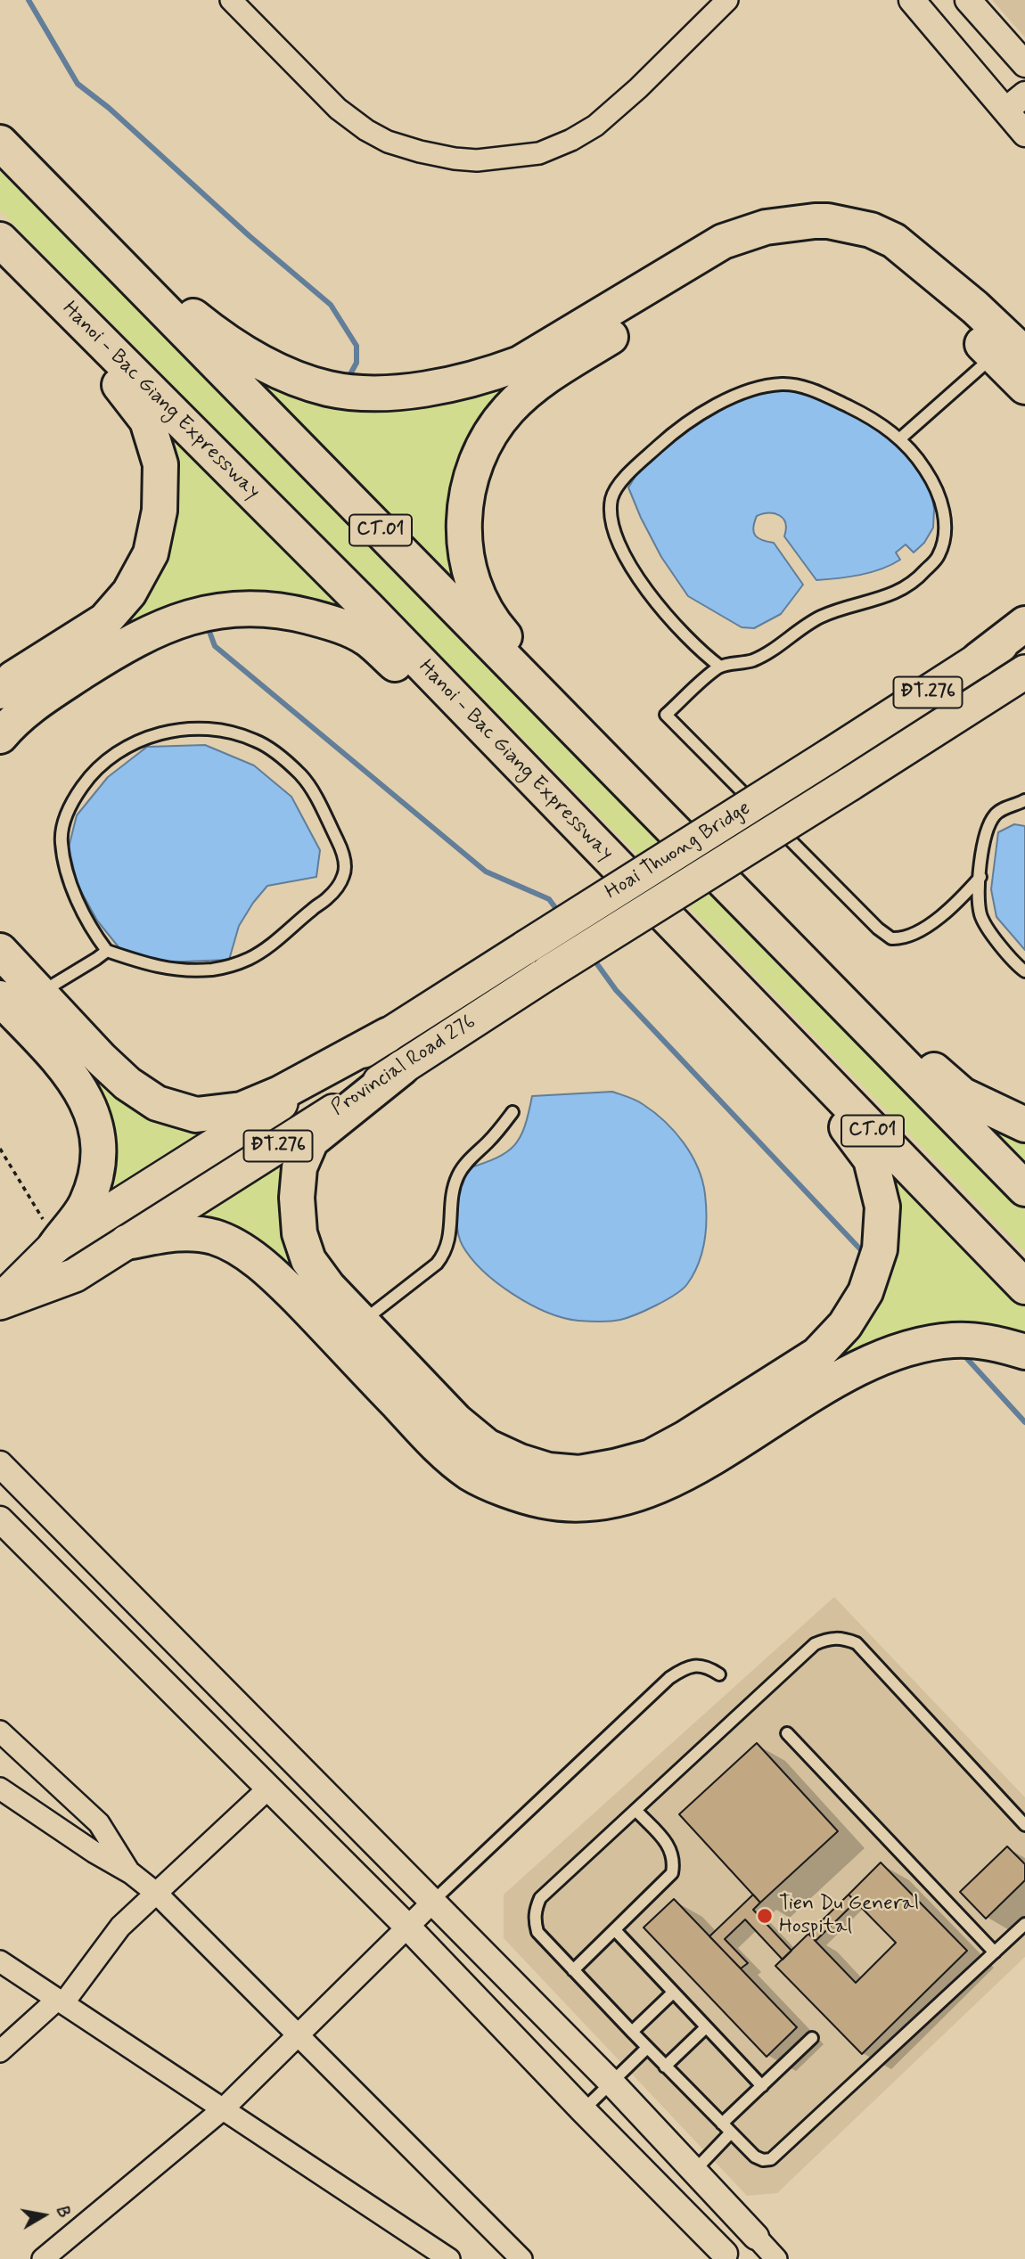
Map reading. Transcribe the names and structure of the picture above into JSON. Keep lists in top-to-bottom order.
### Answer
{
  "streets": {
    "highway": ["Hanoi - Bac Giang Expressway", "CT.01"],
    "main road": ["ĐT.276", "Hoai Thuong Bridge", "Provincial Road 276"]
  },
  "crossings": [
    ["ĐT.276", "Hoai Thuong Bridge"],
    ["Hoai Thuong Bridge", "Provincial Road 276"]
  ],
  "places": ["Tien Du General Hospital"],
  "north": "right"
}
